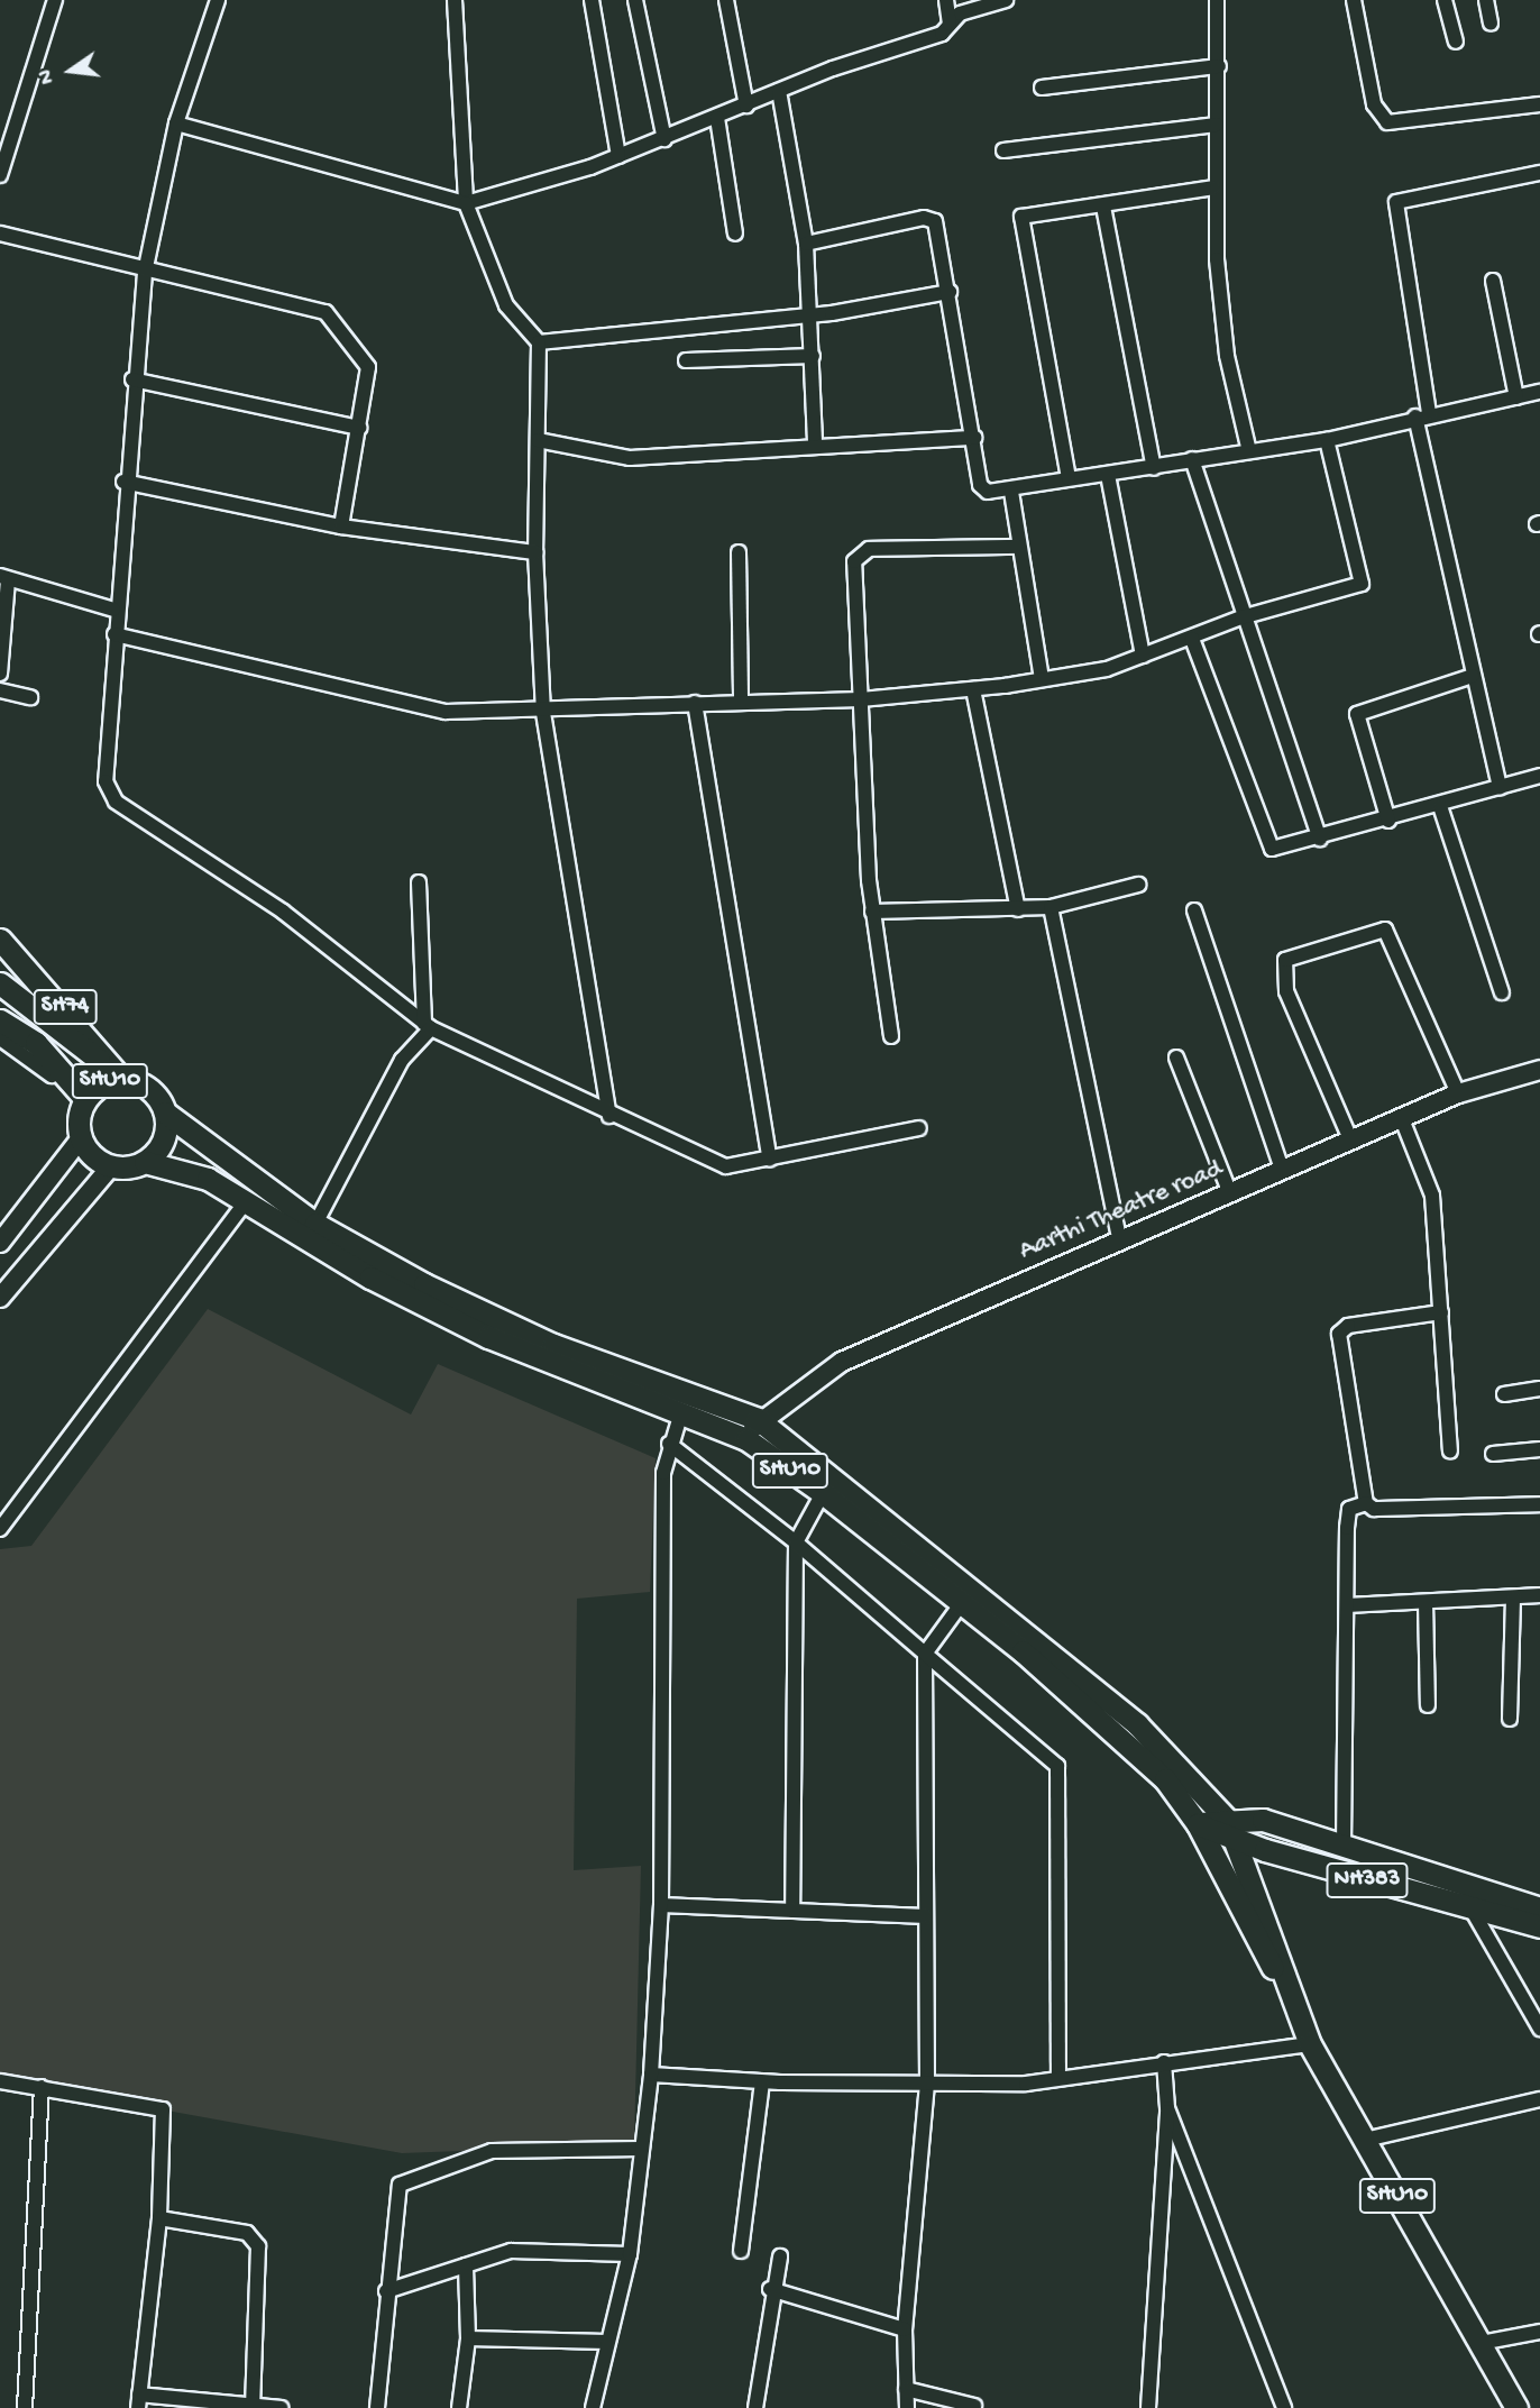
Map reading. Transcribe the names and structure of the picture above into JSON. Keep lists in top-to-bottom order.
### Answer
{
  "streets": {
    "main road": [
      "SH74",
      "SHU10",
      "Aarthi Theatre road",
      "NH383"
    ]
  },
  "crossings": [
    ["SH74", "SHU10"],
    ["SHU10", "Aarthi Theatre road"],
    ["SHU10", "NH383"]
  ],
  "north": "left"
}
